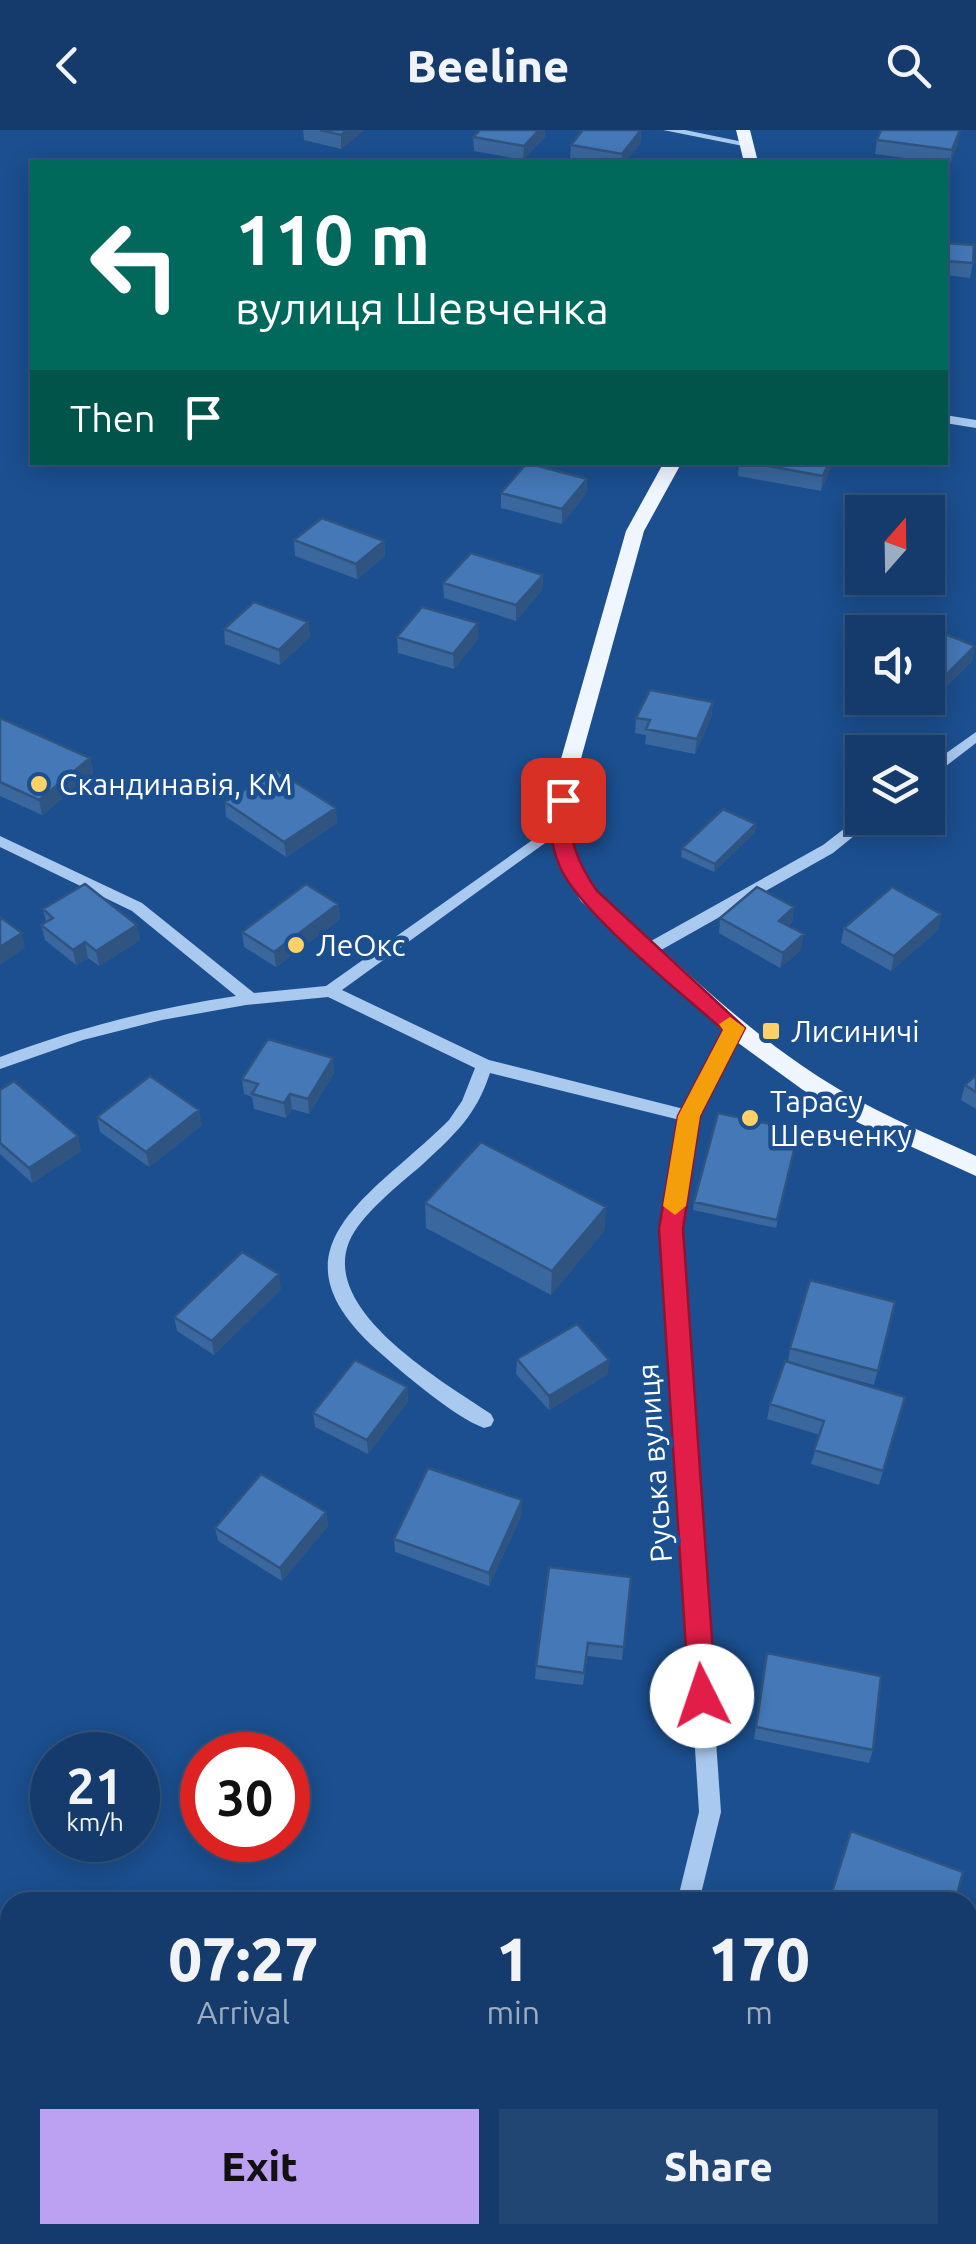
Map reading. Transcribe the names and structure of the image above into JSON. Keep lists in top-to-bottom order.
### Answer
{
  "streets": {
    "street": ["Руська вулиця"]
  },
  "places": {
    "other": ["Скандинавія, КМ", "ЛеОкс", "Тарасу Шевченку"],
    "transit": ["Лисиничі"]
  },
  "north": "top",
  "page": {
    "header": "Beeline",
    "turn": ["110 m", "вулиця Шевченка"],
    "then": "Then",
    "speed": "21 km/h",
    "limit": "30",
    "eta": [
      "07:27",
      "Arrival",
      "1",
      "min",
      "170",
      "m"
    ],
    "buttons": ["Exit", "Share"]
  }
}
